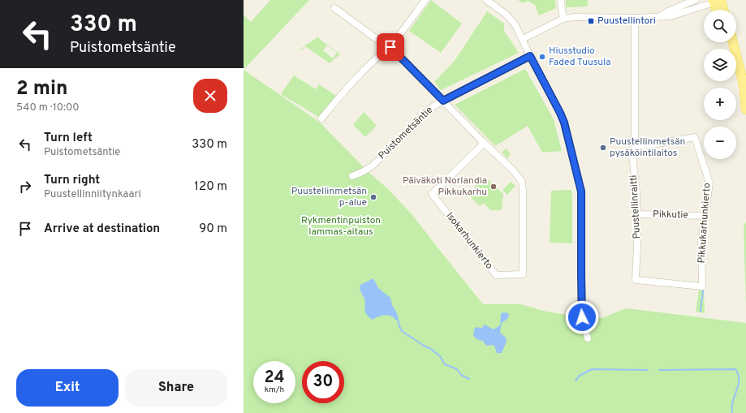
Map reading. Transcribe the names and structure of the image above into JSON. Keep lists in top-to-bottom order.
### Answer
{
  "streets": {
    "street": [
      "Puistometsäntie",
      "Puustellinraitti",
      "Pikkutie",
      "Pikkukarhunkierto",
      "Isokarhunkierto"
    ]
  },
  "crossings": [
    ["Puustellinraitti", "Pikkutie"],
    ["Puustellinraitti", "Pikkukarhunkierto"],
    ["Pikkutie", "Pikkukarhunkierto"]
  ],
  "parks": ["Rykmentinpuiston lammas-aitaus"],
  "places": {
    "transit": ["Puustellintori"],
    "other": [
      "Hiusstudio Faded Tuusula",
      "Puustellinmetsän pysäköintilaitos",
      "Päiväkoti Norlandia Pikkukarhu",
      "Puustellinmetsän p-alue"
    ]
  },
  "page": {
    "turn": ["330 m", "Puistometsäntie"],
    "map_buttons": ["+", "−"],
    "heading": ["2 min", "540 m · 10:00"],
    "list": [
      {
        "name": "Turn left",
        "note": "Puistometsäntie",
        "value": "330 m"
      },
      {
        "name": "Turn right",
        "note": "Puustellinniitynkaari",
        "value": "120 m"
      },
      {
        "name": "Arrive at destination",
        "value": "90 m"
      }
    ],
    "speed": "24 km/h",
    "limit": "30",
    "buttons": ["Exit", "Share"]
  }
}
